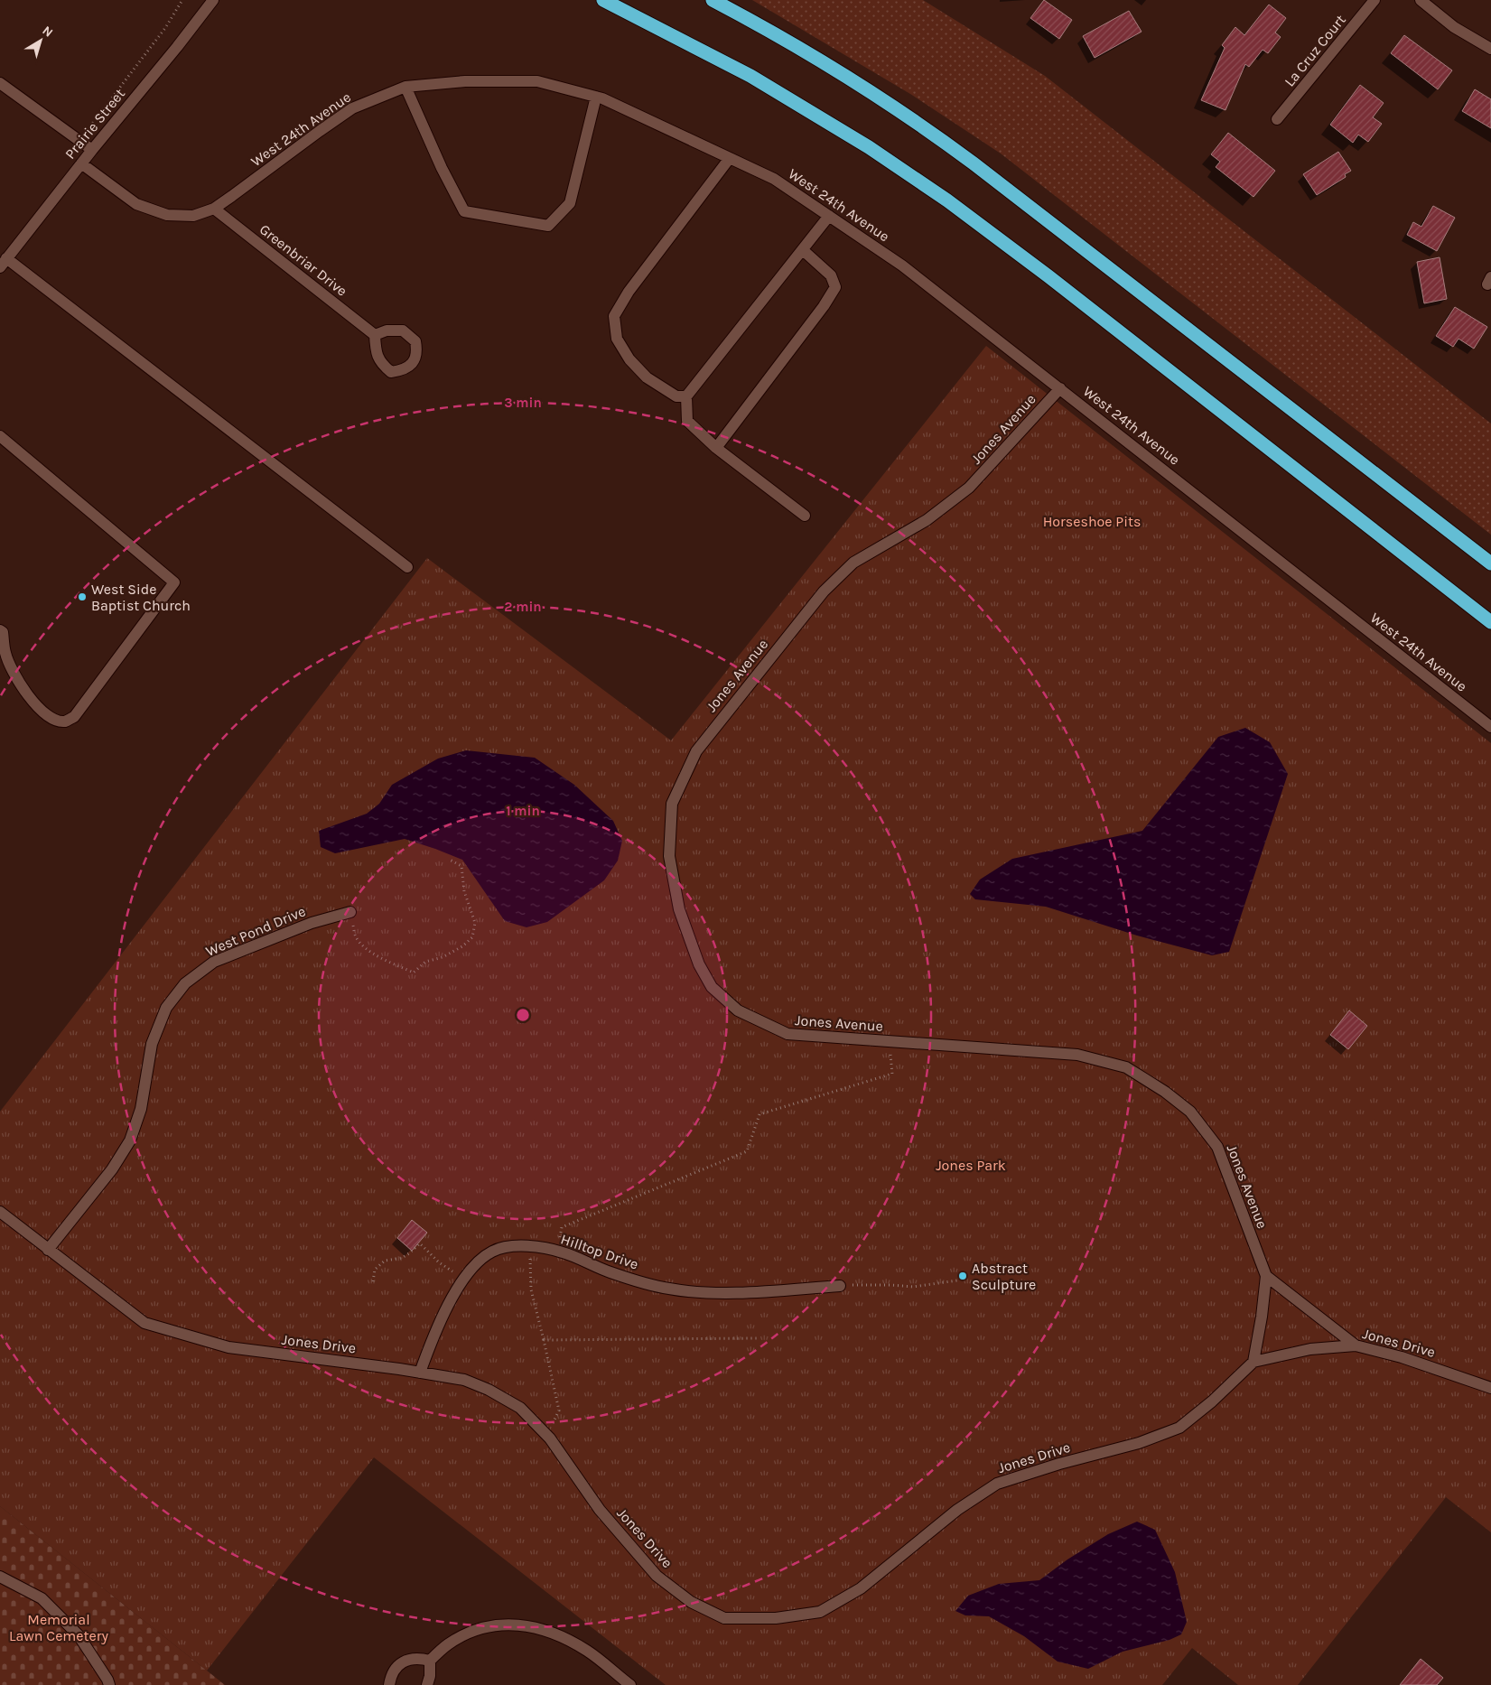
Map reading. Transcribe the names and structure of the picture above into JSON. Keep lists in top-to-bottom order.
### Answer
{
  "streets": {
    "street": [
      "La Cruz Court",
      "Prairie Street",
      "West 24th Avenue",
      "Greenbriar Drive",
      "Jones Avenue",
      "West Pond Drive",
      "Hilltop Drive",
      "Jones Drive"
    ]
  },
  "crossings": [
    ["Prairie Street", "West 24th Avenue"],
    ["West 24th Avenue", "Greenbriar Drive"],
    ["West 24th Avenue", "Jones Avenue"],
    ["West Pond Drive", "Jones Drive"],
    ["Hilltop Drive", "Jones Drive"]
  ],
  "parks": ["Horseshoe Pits", "Jones Park", "Memorial Lawn Cemetery"],
  "places": ["West Side Baptist Church", "Abstract Sculpture"],
  "north": "top right",
  "rings": ["3 min", "2 min", "1 min"]
}
